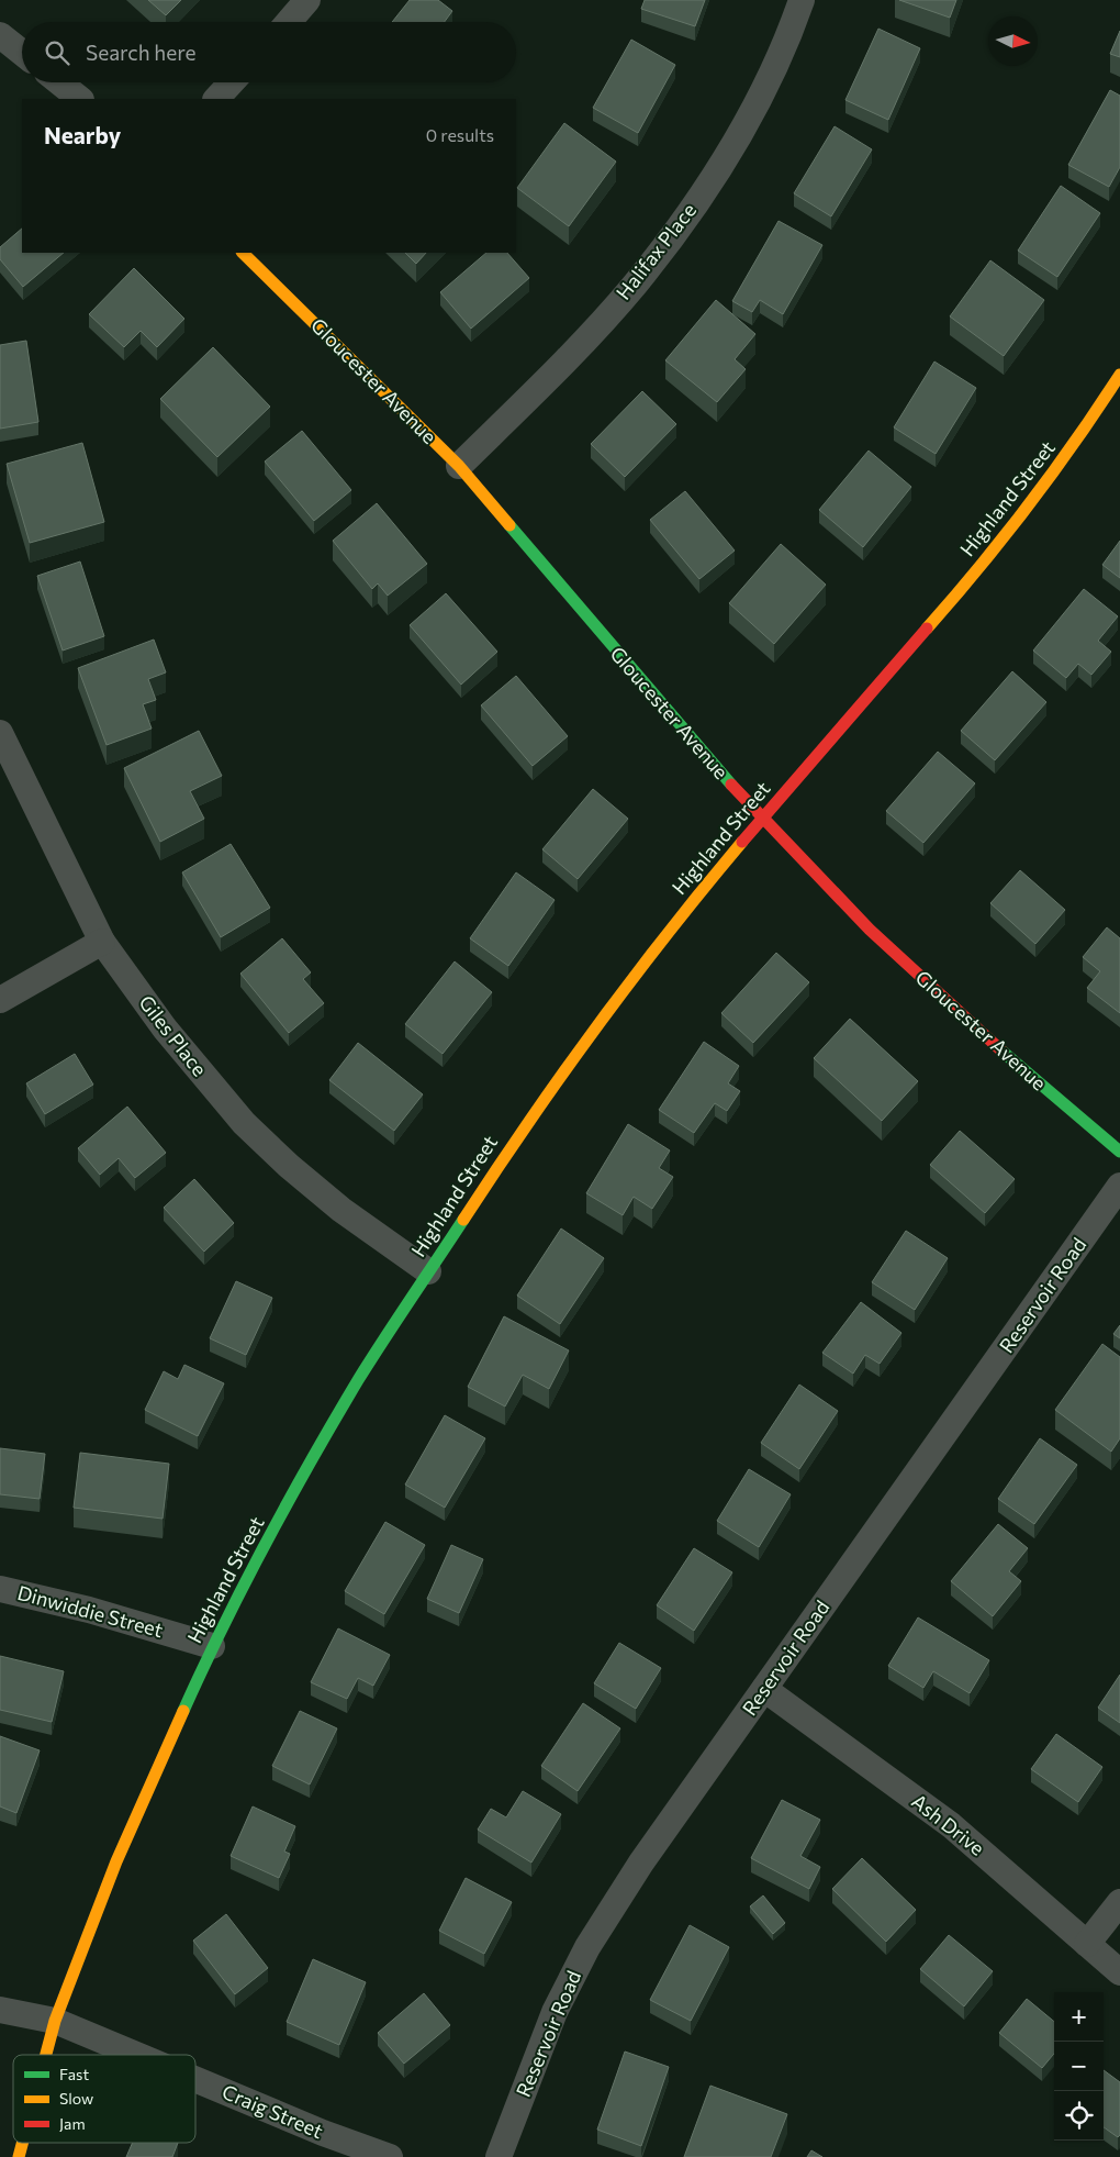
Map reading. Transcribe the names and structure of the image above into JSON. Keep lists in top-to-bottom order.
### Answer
{
  "streets": {
    "street": [
      "Halifax Place",
      "Gloucester Avenue",
      "Highland Street",
      "Giles Place",
      "Reservoir Road",
      "Dinwiddie Street",
      "Ash Drive",
      "Craig Street"
    ]
  },
  "crossings": [
    ["Halifax Place", "Gloucester Avenue"],
    ["Gloucester Avenue", "Highland Street"],
    ["Highland Street", "Giles Place"],
    ["Highland Street", "Dinwiddie Street"],
    ["Highland Street", "Craig Street"],
    ["Reservoir Road", "Ash Drive"]
  ],
  "legend": ["Fast", "Slow", "Jam"],
  "north": "right",
  "page": {
    "search": "Search here",
    "heading": ["Nearby", "0 results"],
    "map_buttons": ["+", "−"]
  }
}
